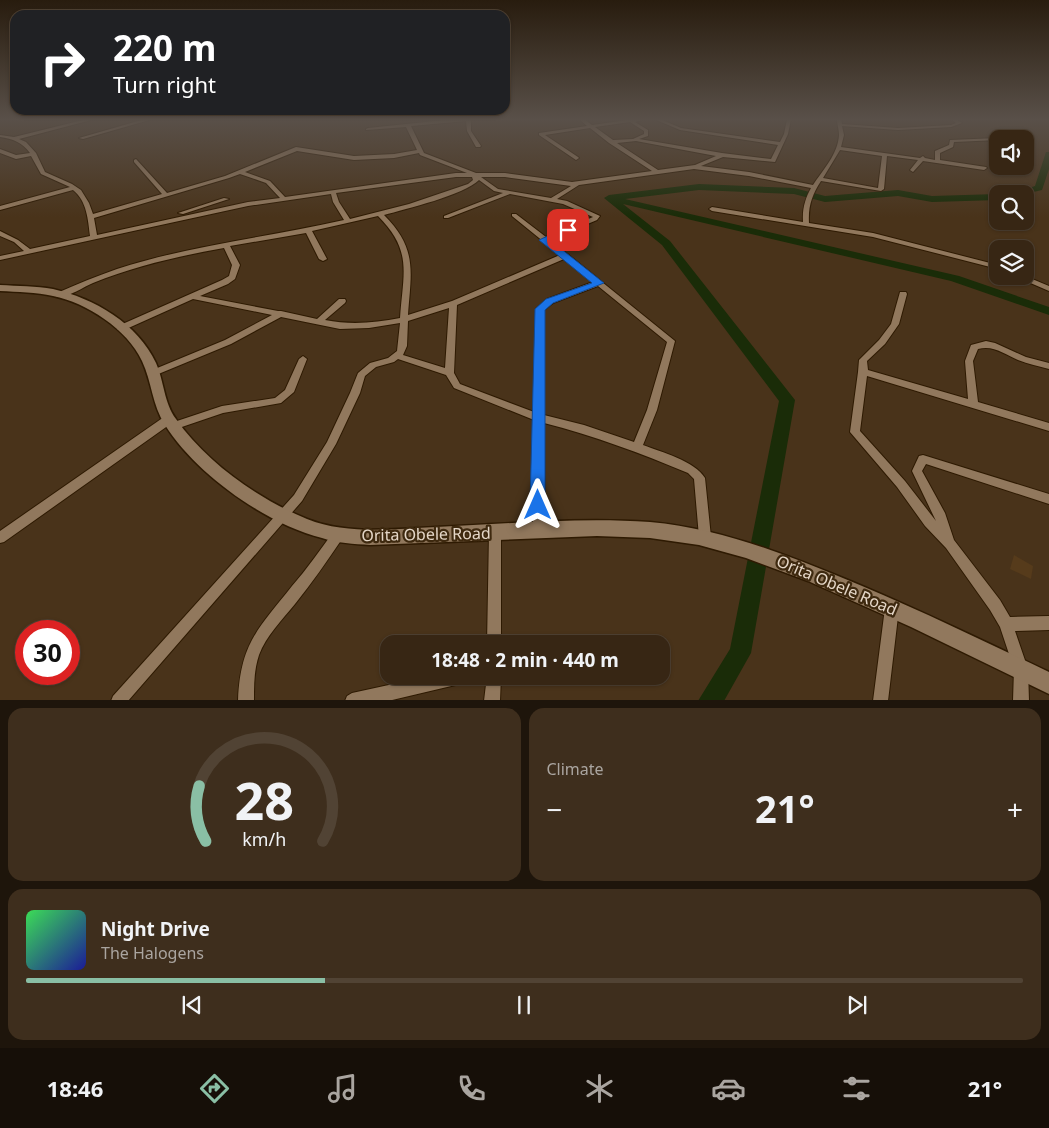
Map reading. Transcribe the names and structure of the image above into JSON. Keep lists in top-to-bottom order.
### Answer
{
  "streets": {
    "main road": ["Orita Obele Road"]
  },
  "page": {
    "turn": ["220 m", "Turn right"],
    "limit": "30",
    "trip": "18:48 · 2 min · 440 m",
    "tile": "Climate",
    "heat": ["−", "21°", "+"],
    "song": ["Night Drive", "The Halogens"],
    "tabs": ["18:46", "21°"],
    "gauge": ["28", "km/h"]
  }
}
